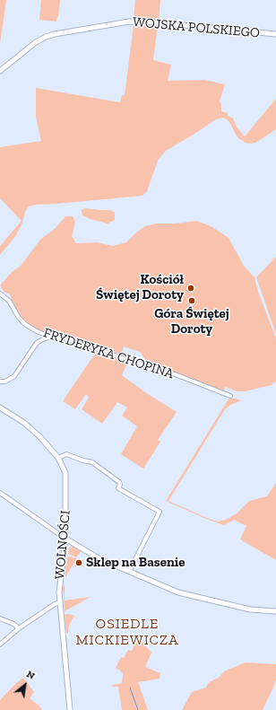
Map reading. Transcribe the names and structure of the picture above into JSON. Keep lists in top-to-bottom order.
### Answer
{
  "streets": {
    "street": ["WOJSKA POLSKIEGO", "FRYDERYKA CHOPINA", "WOLNOŚCI"]
  },
  "districts": ["OSIEDLE MICKIEWICZA"],
  "places": ["Kościół Świętej Doroty", "Góra Świętej Doroty", "Sklep na Basenie"],
  "north": "top right"
}
